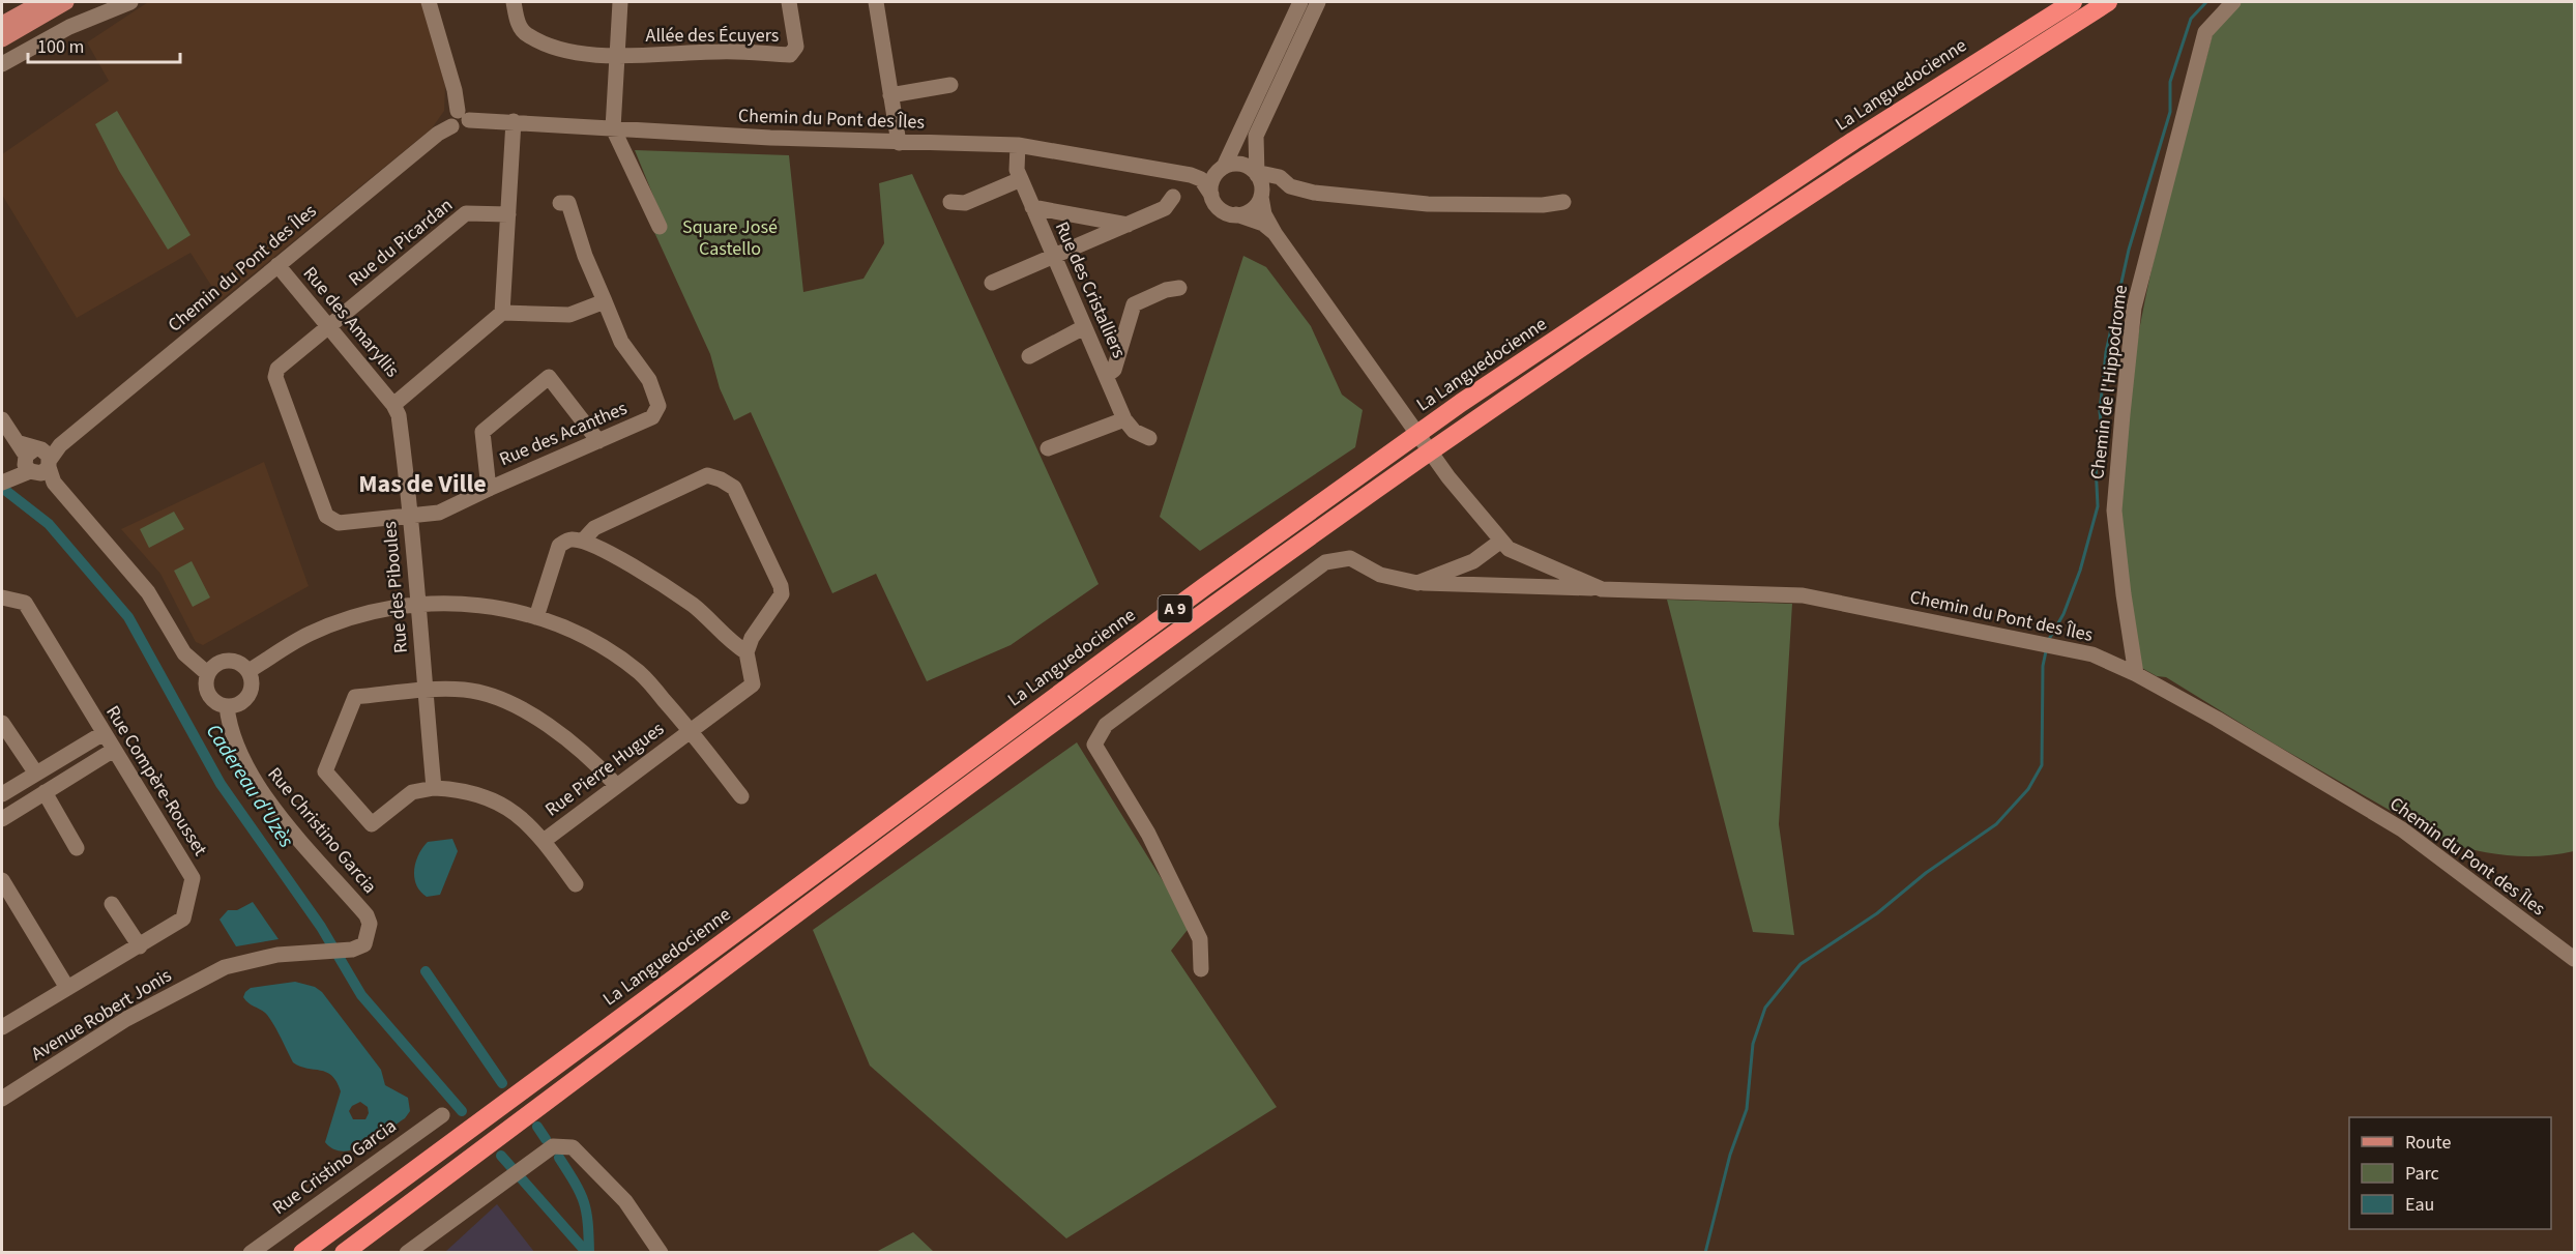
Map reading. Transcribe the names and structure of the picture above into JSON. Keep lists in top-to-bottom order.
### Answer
{
  "streets": {
    "highway": ["La Languedocienne", "A 9"],
    "street": [
      "Allée des Écuyers",
      "Chemin du Pont des Îles",
      "Rue du Picardan",
      "Rue des Cristalliers",
      "Rue des Amaryllis",
      "Chemin de l'Hippodrome",
      "Rue des Acanthes",
      "Rue des Piboules",
      "Rue Pierre Hugues",
      "Rue Compère-Rousset",
      "Rue Christino Garcia",
      "Avenue Robert Jonis",
      "Rue Cristino Garcia"
    ]
  },
  "crossings": [
    ["Chemin du Pont des Îles", "Rue des Cristalliers"],
    ["Chemin du Pont des Îles", "Rue des Amaryllis"],
    ["Chemin du Pont des Îles", "Chemin de l'Hippodrome"],
    ["Rue du Picardan", "Rue des Amaryllis"],
    ["Rue du Picardan", "Rue des Acanthes"],
    ["Rue du Picardan", "Rue des Piboules"],
    ["Rue des Amaryllis", "Rue des Piboules"],
    ["Rue des Acanthes", "Rue des Piboules"],
    ["Rue Christino Garcia", "Avenue Robert Jonis"]
  ],
  "districts": ["Mas de Ville"],
  "water": ["Cadereau d'Uzès"],
  "parks": ["Square José Castello"],
  "legend": ["Route", "Parc", "Eau"],
  "scale_bar": "100 m"
}
